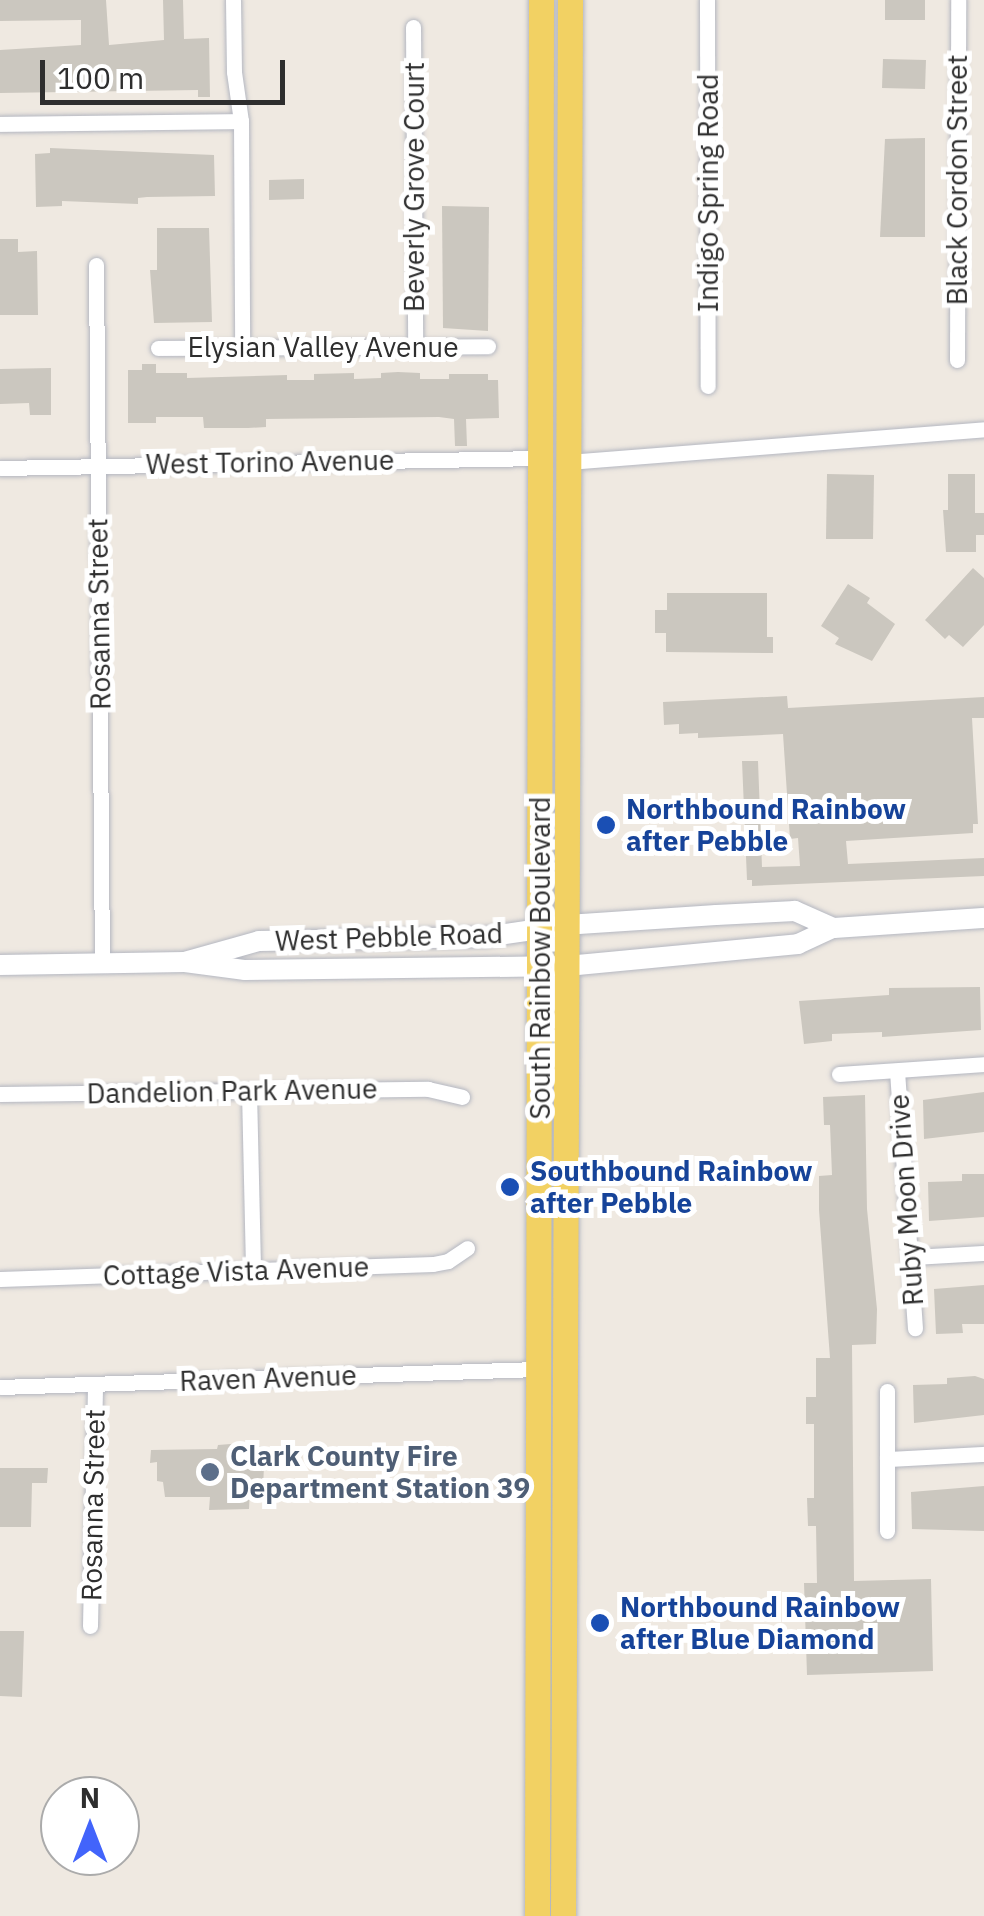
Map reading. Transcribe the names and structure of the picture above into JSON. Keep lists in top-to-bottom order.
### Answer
{
  "streets": {
    "main road": ["South Rainbow Boulevard"],
    "street": [
      "Black Cordon Street",
      "Beverly Grove Court",
      "Indigo Spring Road",
      "Elysian Valley Avenue",
      "West Torino Avenue",
      "Rosanna Street",
      "West Pebble Road",
      "Dandelion Park Avenue",
      "Ruby Moon Drive",
      "Cottage Vista Avenue",
      "Raven Avenue"
    ]
  },
  "crossings": [
    ["Beverly Grove Court", "Elysian Valley Avenue"],
    ["West Torino Avenue", "Rosanna Street"],
    ["West Torino Avenue", "South Rainbow Boulevard"],
    ["Rosanna Street", "West Pebble Road"],
    ["Rosanna Street", "Raven Avenue"],
    ["West Pebble Road", "South Rainbow Boulevard"],
    ["South Rainbow Boulevard", "Raven Avenue"]
  ],
  "places": [
    "Northbound Rainbow after Pebble",
    "Southbound Rainbow after Pebble",
    "Clark County Fire Department Station 39",
    "Northbound Rainbow after Blue Diamond"
  ],
  "scale_bar": "100 m",
  "north": "top"
}
